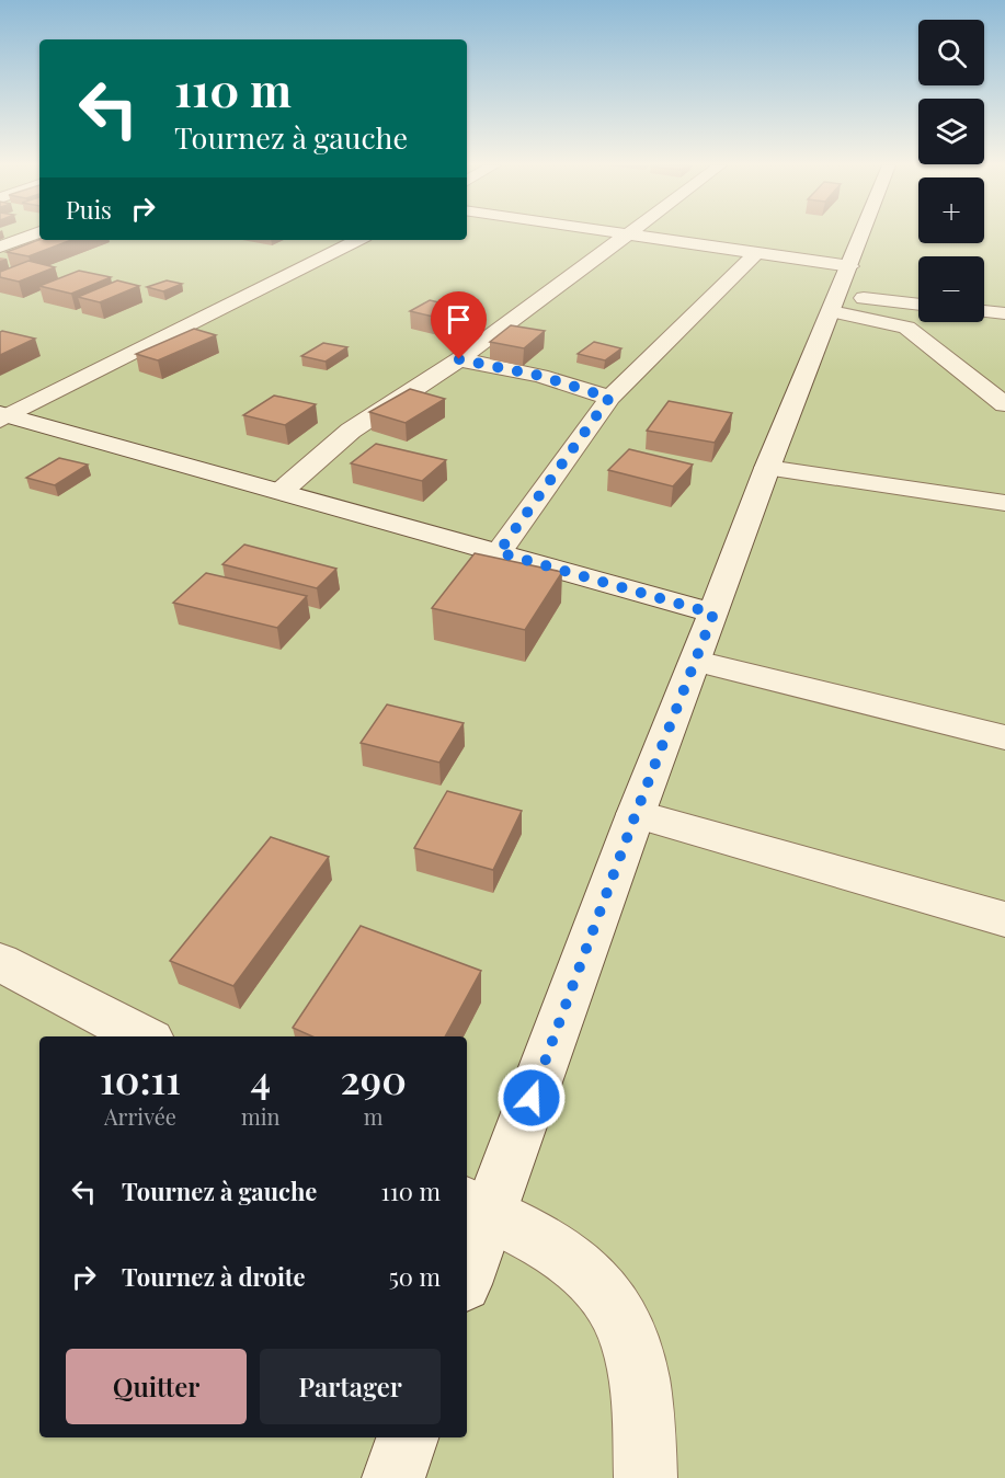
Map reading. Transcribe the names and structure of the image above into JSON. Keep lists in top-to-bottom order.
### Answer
{
  "page": {
    "map_buttons": ["+", "−"],
    "turn": ["110 m", "Tournez à gauche"],
    "then": "Puis",
    "eta": [
      "10:11",
      "Arrivée",
      "4",
      "min",
      "290",
      "m"
    ],
    "list": [
      {
        "name": "Tournez à gauche",
        "value": "110 m"
      },
      {
        "name": "Tournez à droite",
        "value": "50 m"
      }
    ],
    "buttons": ["Quitter", "Partager"]
  }
}
